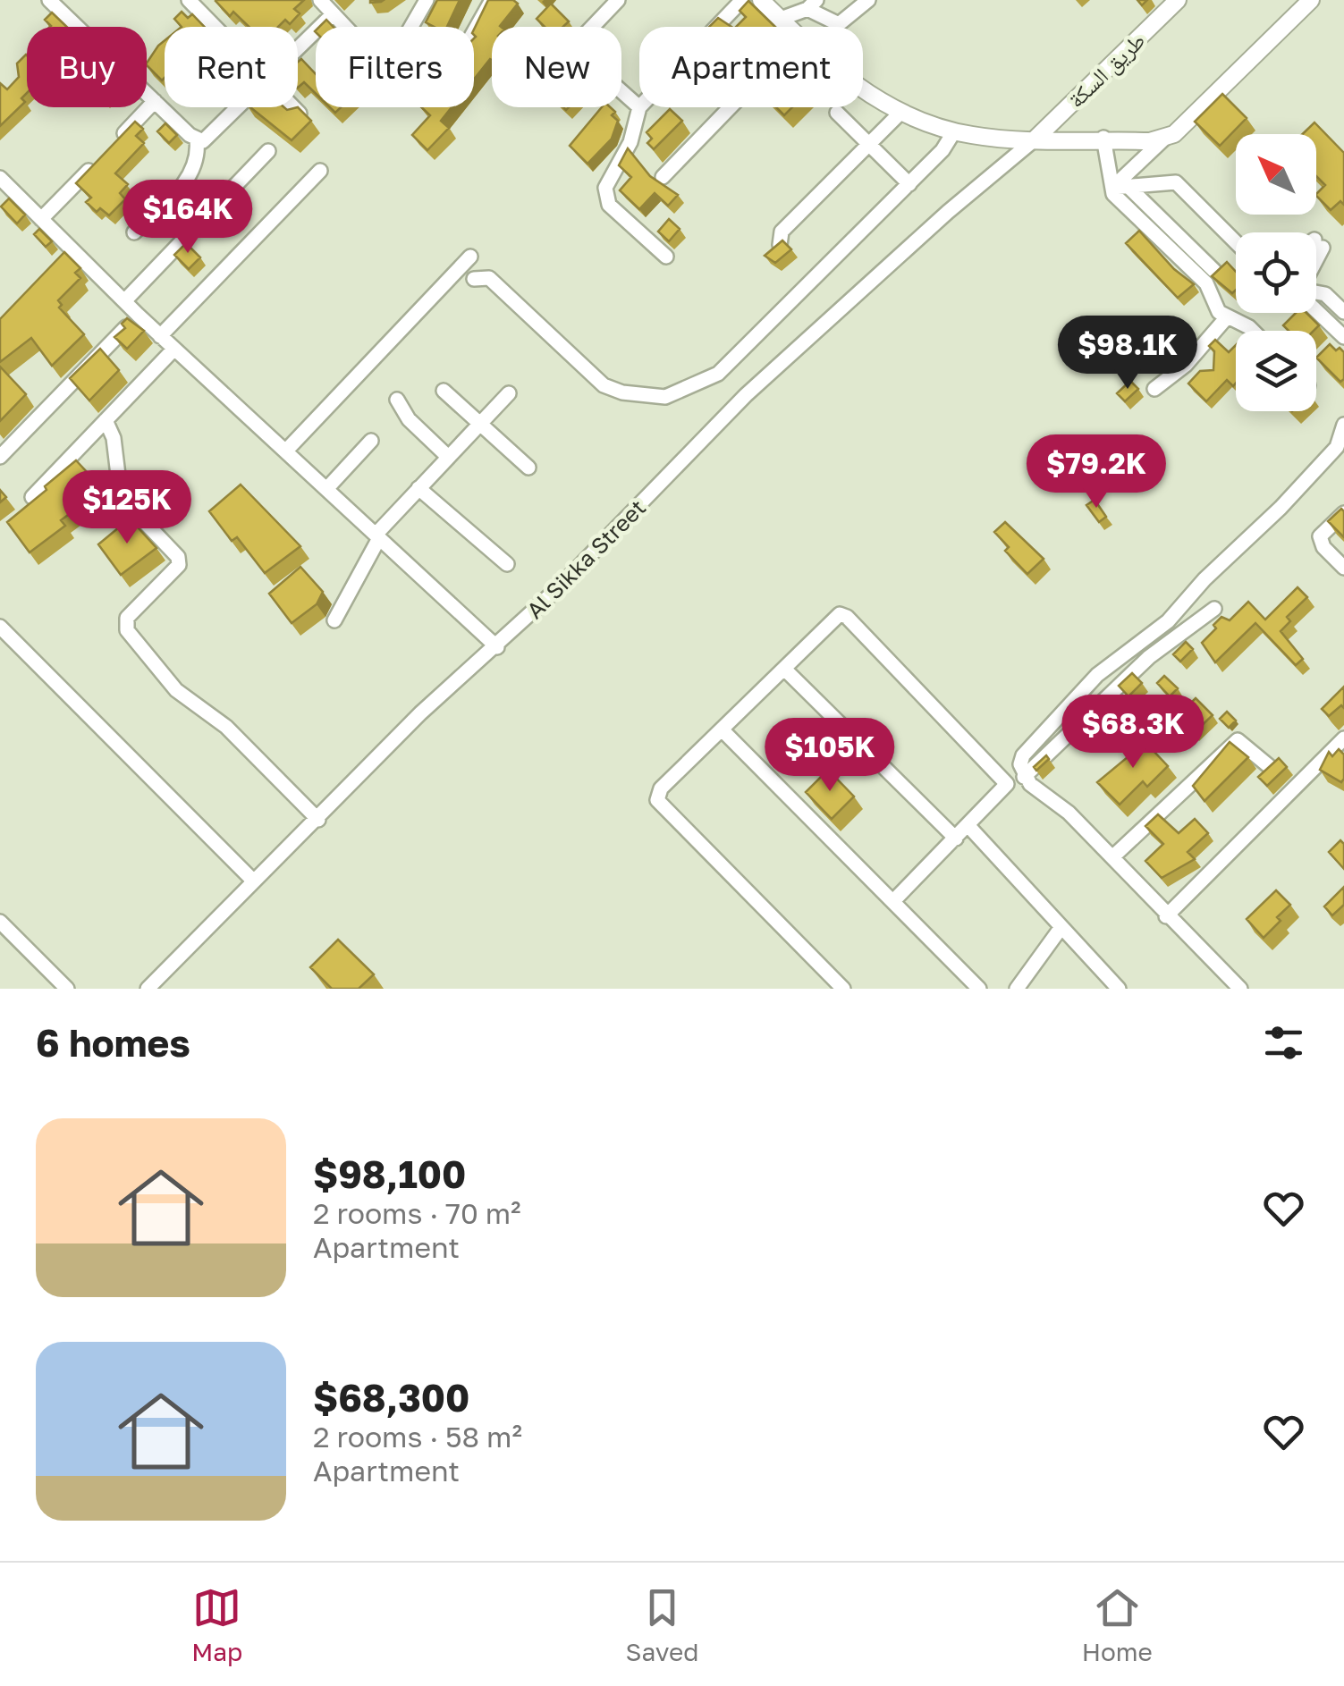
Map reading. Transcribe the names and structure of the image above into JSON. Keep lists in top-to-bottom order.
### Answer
{
  "streets": {
    "main road": ["طريق السكة"],
    "street": ["Al Sikka Street"]
  },
  "crossings": [
    ["طريق السكة", "Al Sikka Street"]
  ],
  "north": "top left",
  "page": {
    "chip": [
      "Buy",
      "Rent",
      "Filters",
      "New",
      "Apartment"
    ],
    "price": [
      "$164K",
      "$98.1K",
      "$79.2K",
      "$125K",
      "$68.3K",
      "$105K"
    ],
    "heading": "6 homes",
    "list": [
      {
        "name": "$98,100",
        "note": "2 rooms · 70 m² · Apartment"
      },
      {
        "name": "$68,300",
        "note": "2 rooms · 58 m² · Apartment"
      }
    ],
    "tabs": ["Map", "Saved", "Home"]
  }
}
